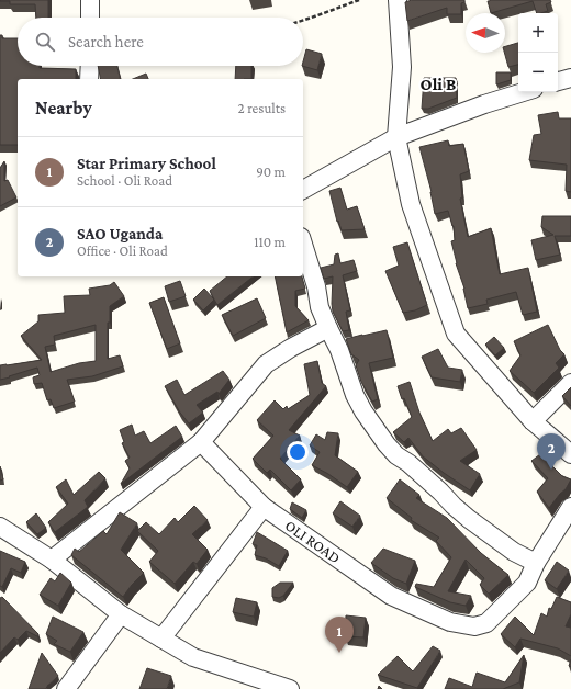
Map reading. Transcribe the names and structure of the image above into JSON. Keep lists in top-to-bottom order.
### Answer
{
  "streets": {
    "street": ["OLI ROAD"]
  },
  "districts": ["Oli B"],
  "north": "left",
  "page": {
    "map_buttons": ["+", "−"],
    "search": "Search here",
    "heading": ["Nearby", "2 results"],
    "list": [
      {
        "mark": "1",
        "name": "Star Primary School",
        "note": "School · Oli Road",
        "value": "90 m"
      },
      {
        "mark": "2",
        "name": "SAO Uganda",
        "note": "Office · Oli Road",
        "value": "110 m"
      }
    ],
    "pins": ["2", "1"]
  }
}
